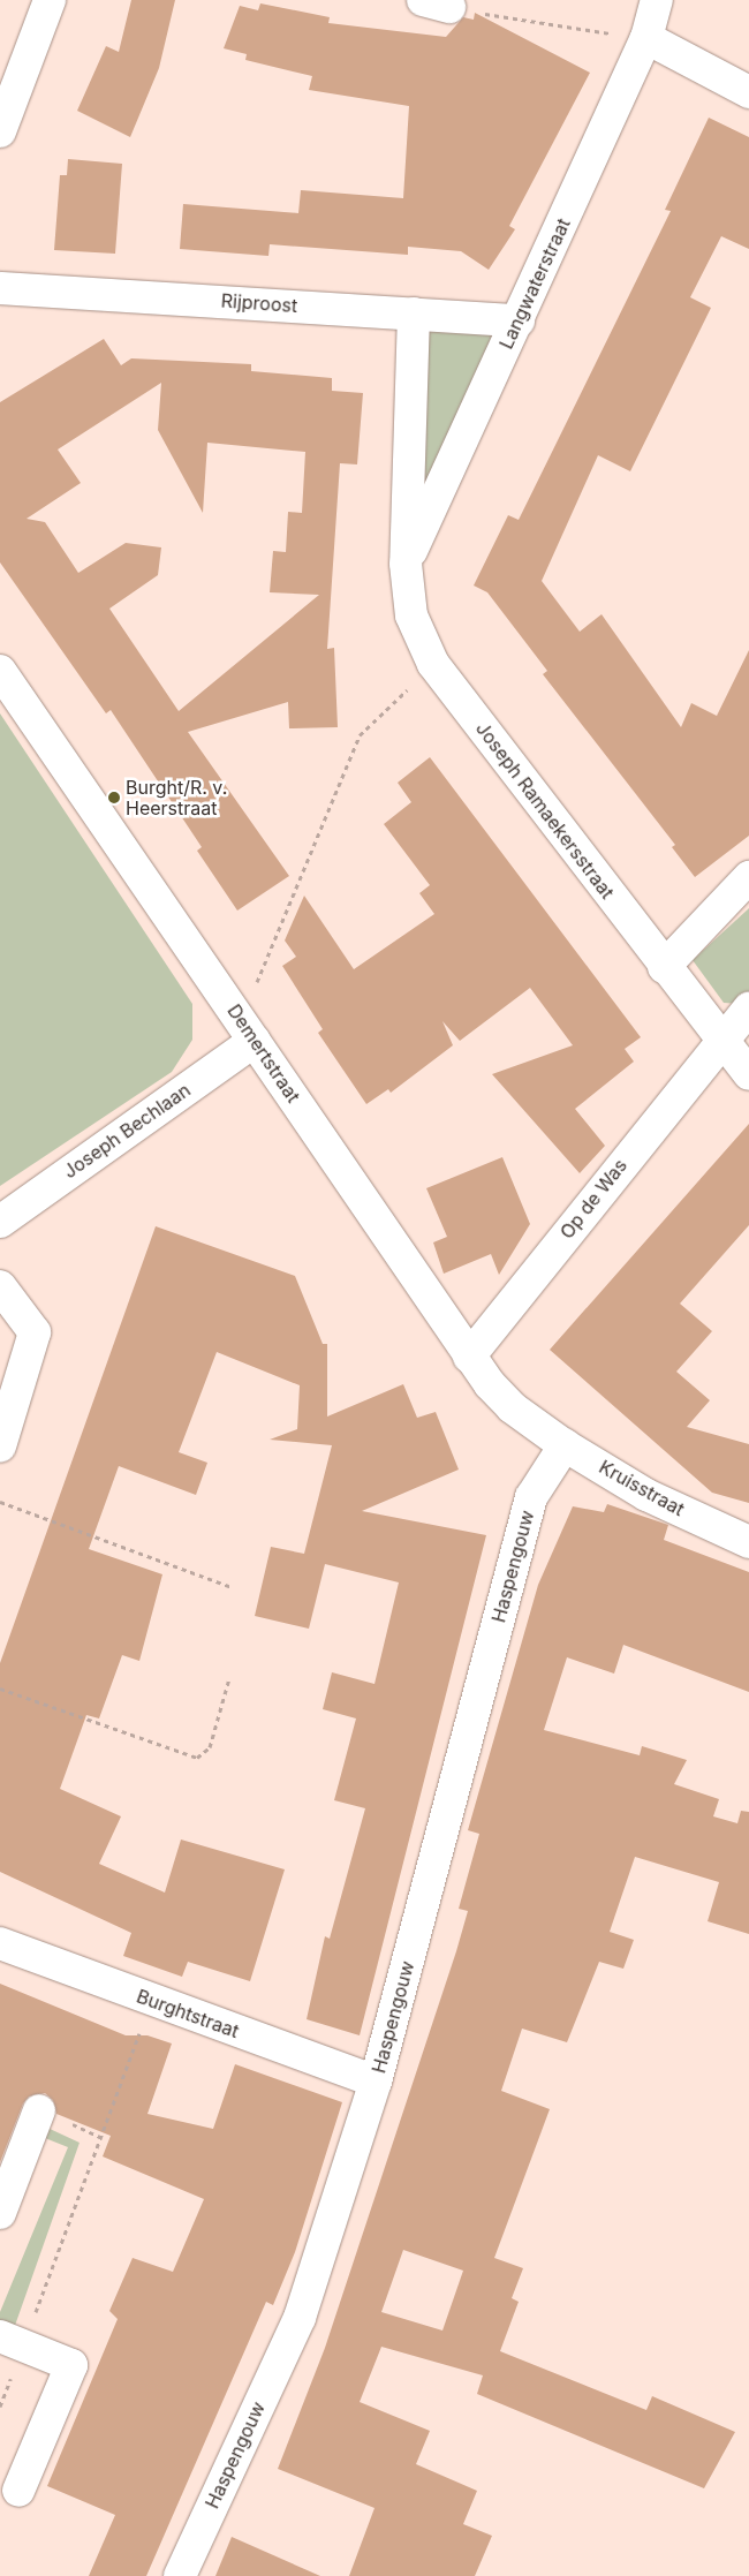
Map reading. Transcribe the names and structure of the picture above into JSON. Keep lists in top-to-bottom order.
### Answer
{
  "streets": {
    "street": [
      "Langwaterstraat",
      "Rijproost",
      "Joseph Ramaekersstraat",
      "Demertstraat",
      "Joseph Bechlaan",
      "Op de Was",
      "Kruisstraat",
      "Haspengouw",
      "Burghtstraat"
    ]
  },
  "crossings": [
    ["Langwaterstraat", "Rijproost"],
    ["Langwaterstraat", "Joseph Ramaekersstraat"],
    ["Rijproost", "Joseph Ramaekersstraat"],
    ["Joseph Ramaekersstraat", "Op de Was"],
    ["Demertstraat", "Joseph Bechlaan"],
    ["Demertstraat", "Op de Was"],
    ["Demertstraat", "Kruisstraat"],
    ["Kruisstraat", "Haspengouw"],
    ["Haspengouw", "Burghtstraat"]
  ],
  "places": ["Burght/R. v. Heerstraat"]
}
